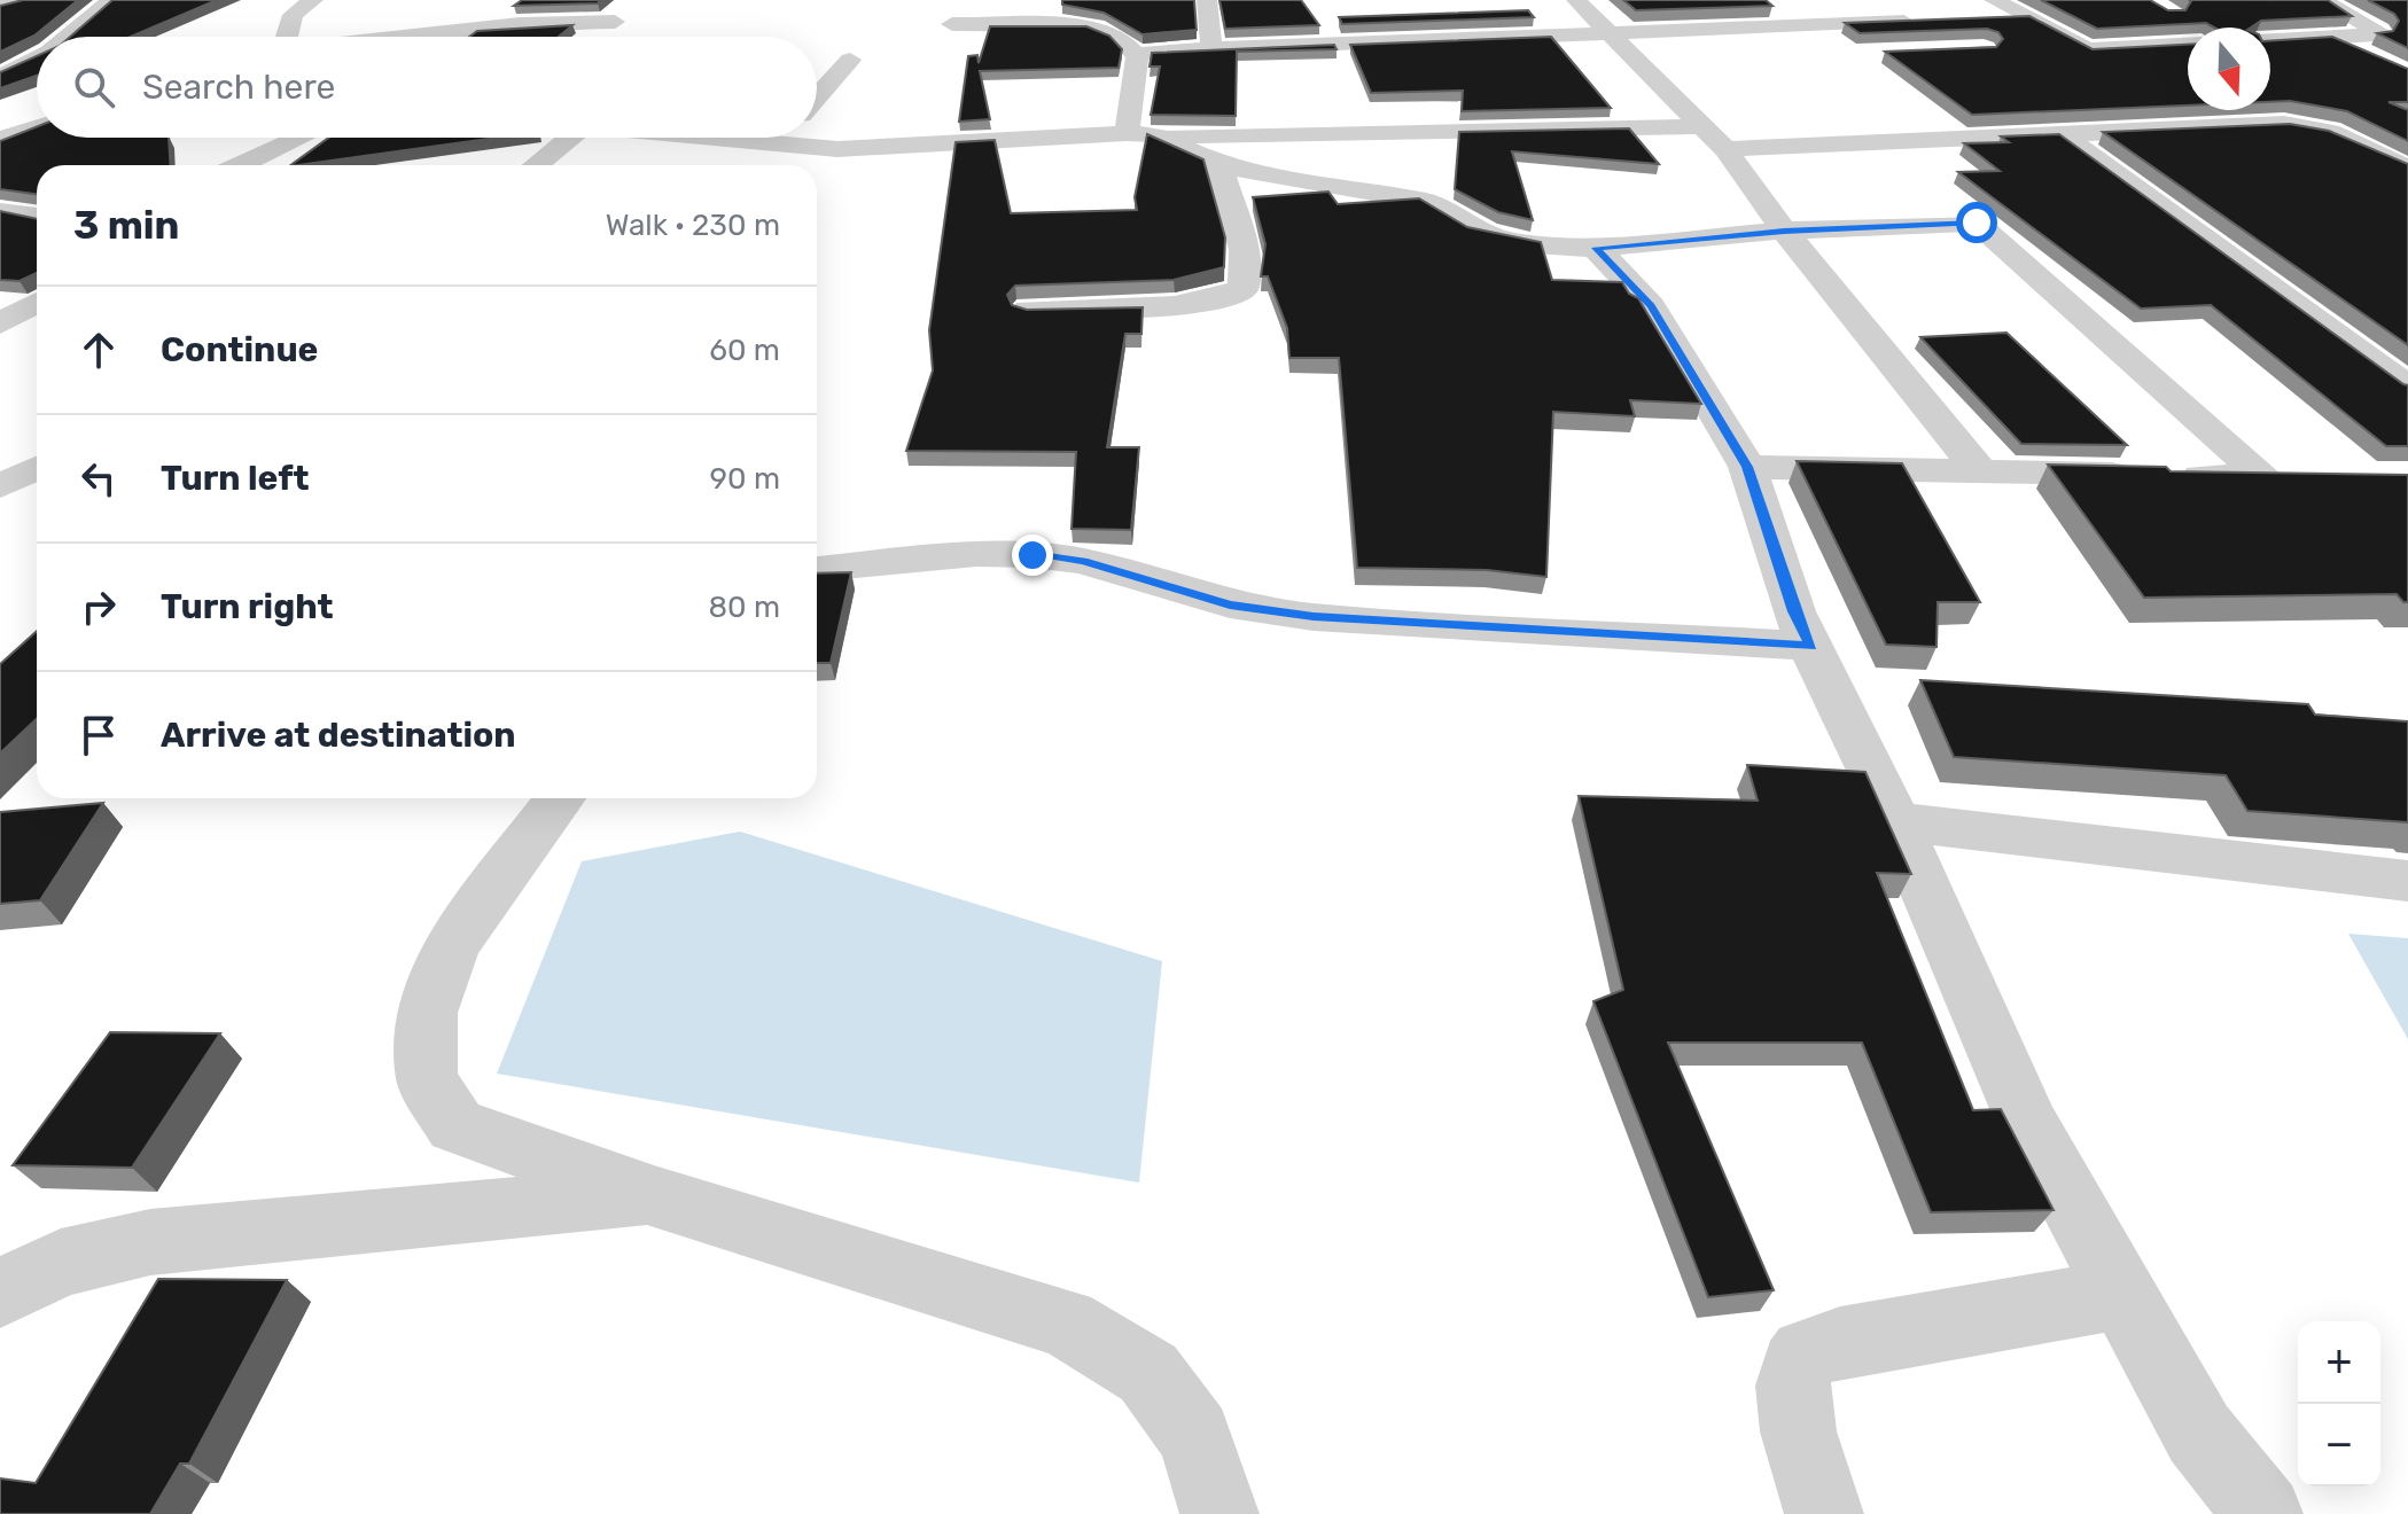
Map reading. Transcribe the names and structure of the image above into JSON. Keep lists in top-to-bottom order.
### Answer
{
  "north": "bottom",
  "page": {
    "search": "Search here",
    "heading": ["3 min", "Walk · 230 m"],
    "list": [
      ["Continue", "60 m"],
      ["Turn left", "90 m"],
      ["Turn right", "80 m"],
      "Arrive at destination"
    ],
    "map_buttons": ["+", "−"]
  }
}
